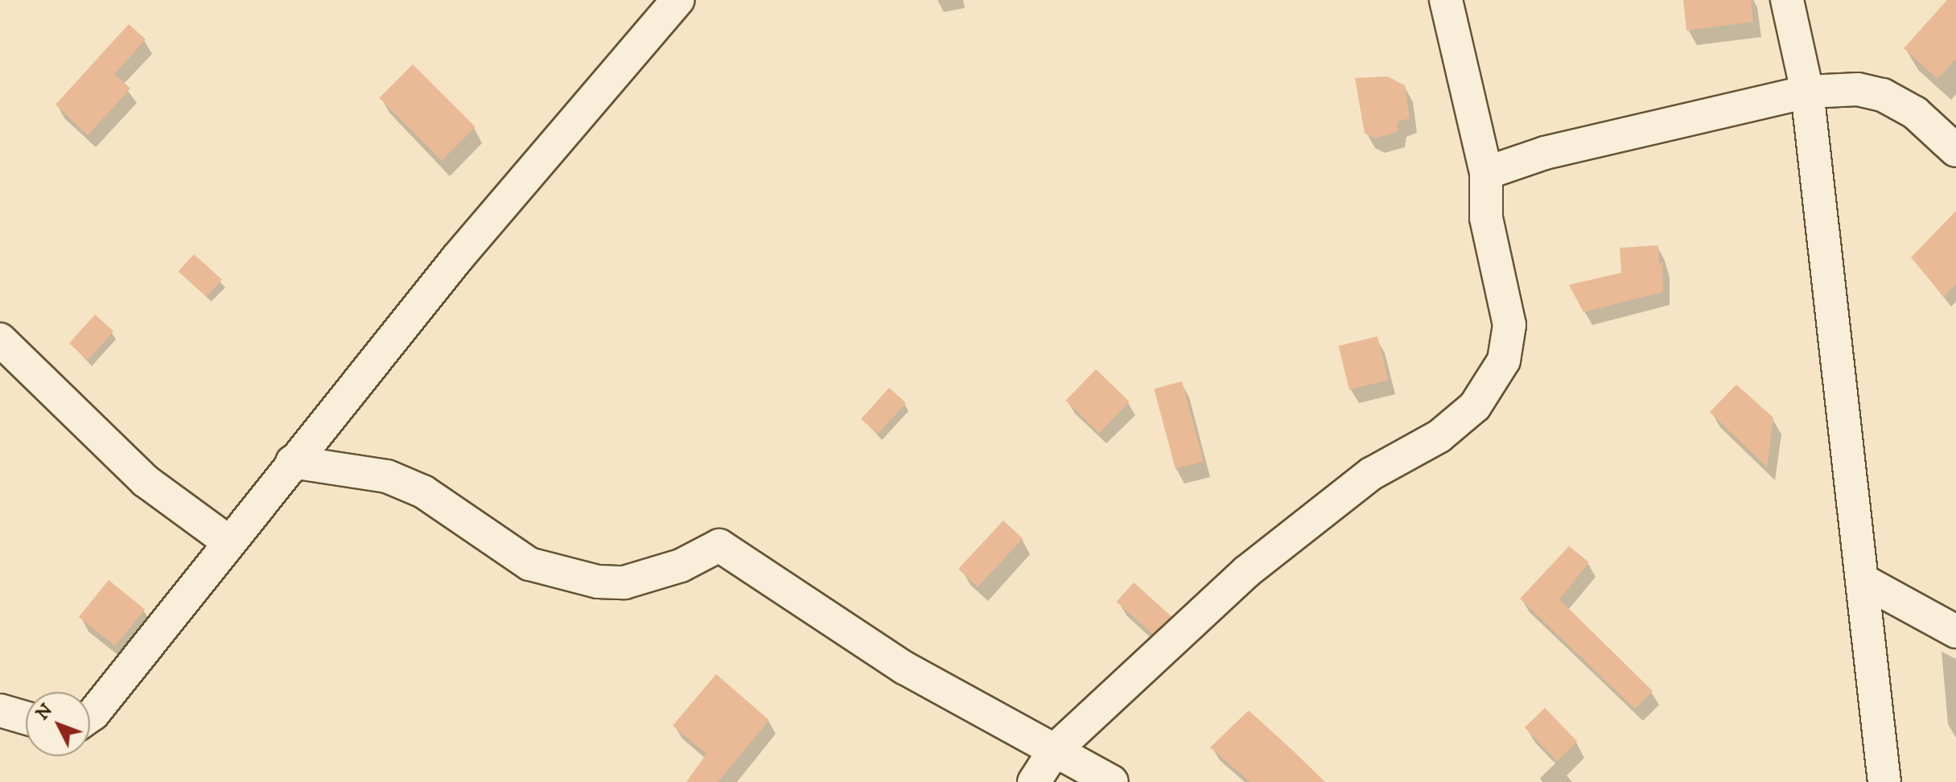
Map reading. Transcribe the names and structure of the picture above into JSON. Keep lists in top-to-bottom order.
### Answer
{
  "north": "top left"
}
